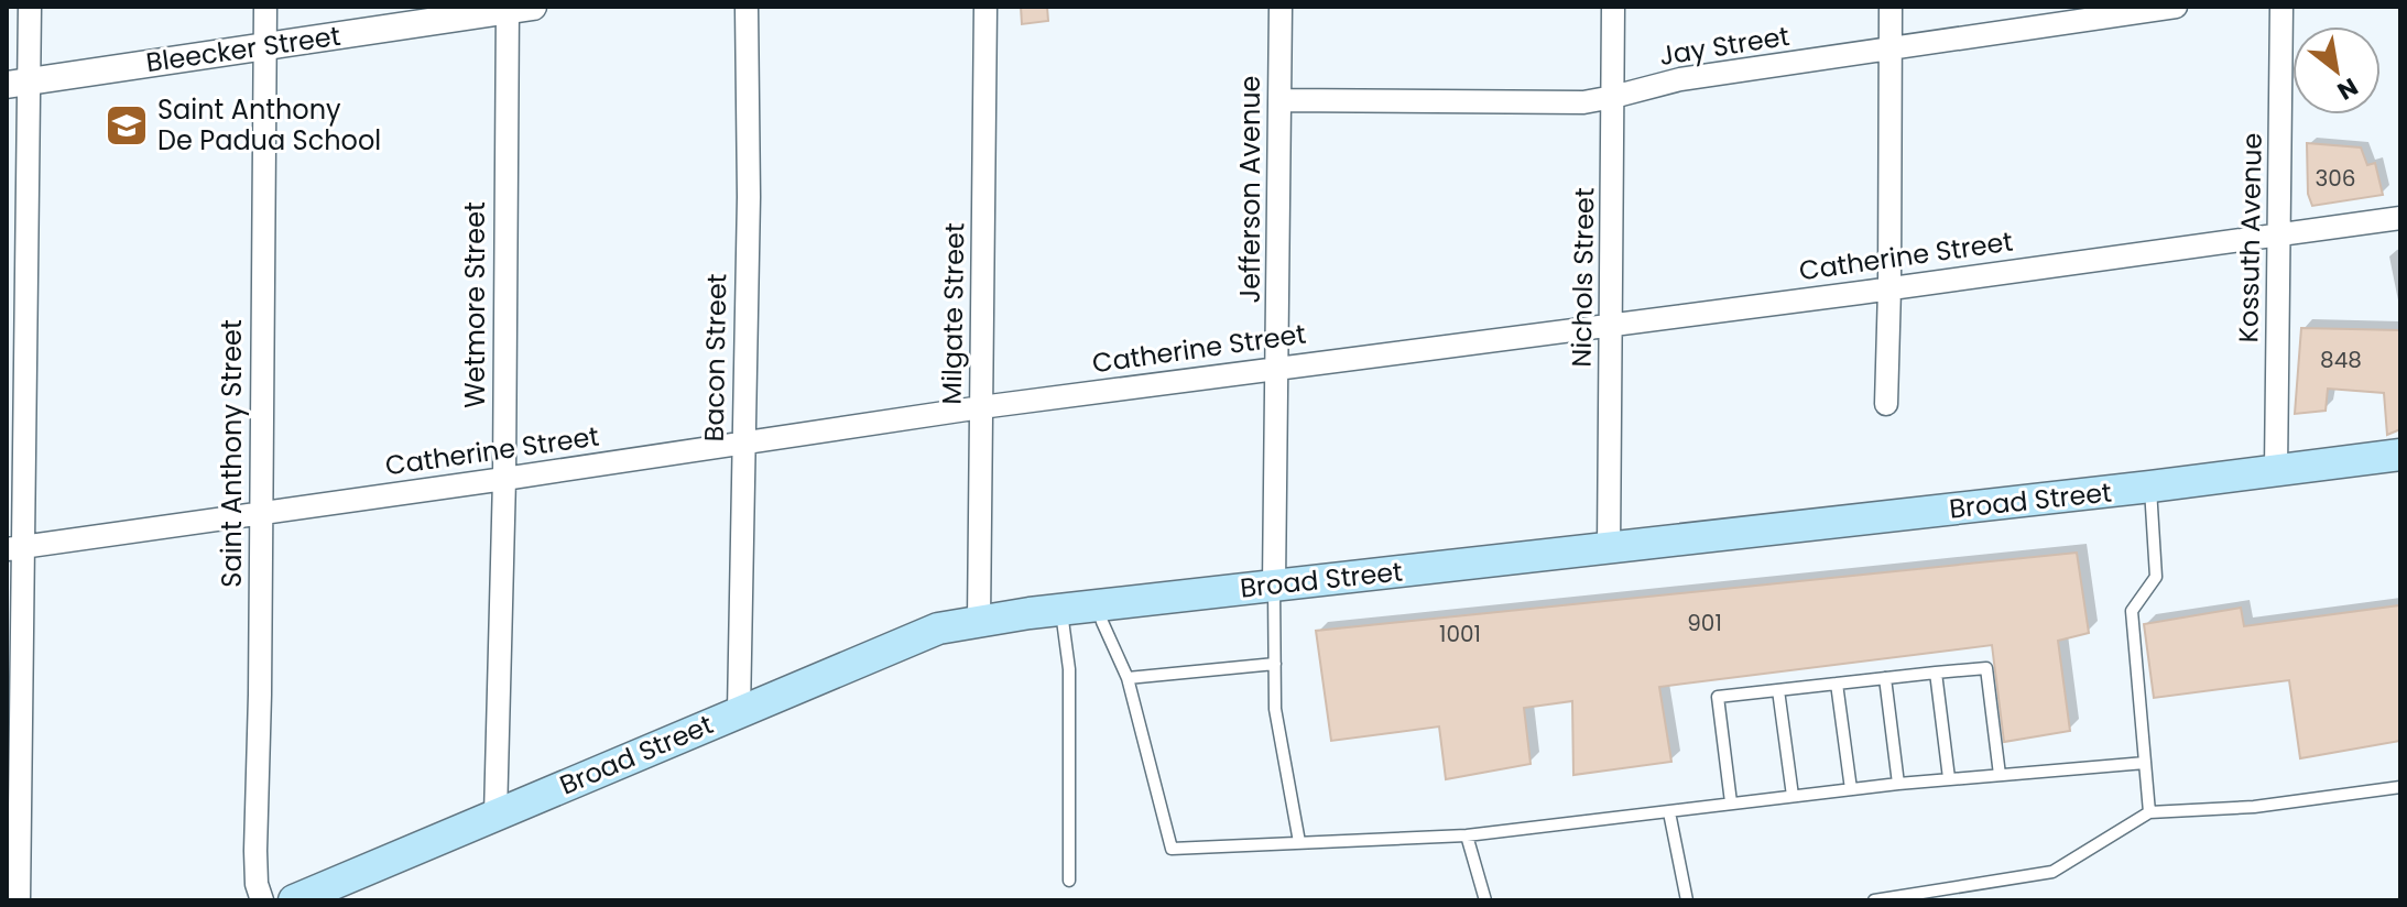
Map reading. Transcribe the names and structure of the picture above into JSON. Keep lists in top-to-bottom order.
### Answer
{
  "streets": {
    "main road": ["Broad Street"],
    "street": [
      "Jay Street",
      "Bleecker Street",
      "Jefferson Avenue",
      "Kossuth Avenue",
      "Catherine Street",
      "Nichols Street",
      "Wetmore Street",
      "Milgate Street",
      "Bacon Street",
      "Saint Anthony Street"
    ]
  },
  "crossings": [
    ["Jay Street", "Jefferson Avenue"],
    ["Jay Street", "Nichols Street"],
    ["Bleecker Street", "Wetmore Street"],
    ["Bleecker Street", "Saint Anthony Street"],
    ["Jefferson Avenue", "Catherine Street"],
    ["Jefferson Avenue", "Broad Street"],
    ["Kossuth Avenue", "Catherine Street"],
    ["Kossuth Avenue", "Broad Street"],
    ["Catherine Street", "Nichols Street"],
    ["Catherine Street", "Wetmore Street"],
    ["Catherine Street", "Milgate Street"],
    ["Catherine Street", "Bacon Street"],
    ["Catherine Street", "Saint Anthony Street"],
    ["Nichols Street", "Broad Street"],
    ["Wetmore Street", "Broad Street"],
    ["Milgate Street", "Broad Street"],
    ["Bacon Street", "Broad Street"]
  ],
  "places": {
    "school or university": ["Saint Anthony De Padua School"]
  },
  "house_numbers": [
    "306",
    "848",
    "901",
    "1001"
  ],
  "north": "bottom right"
}
